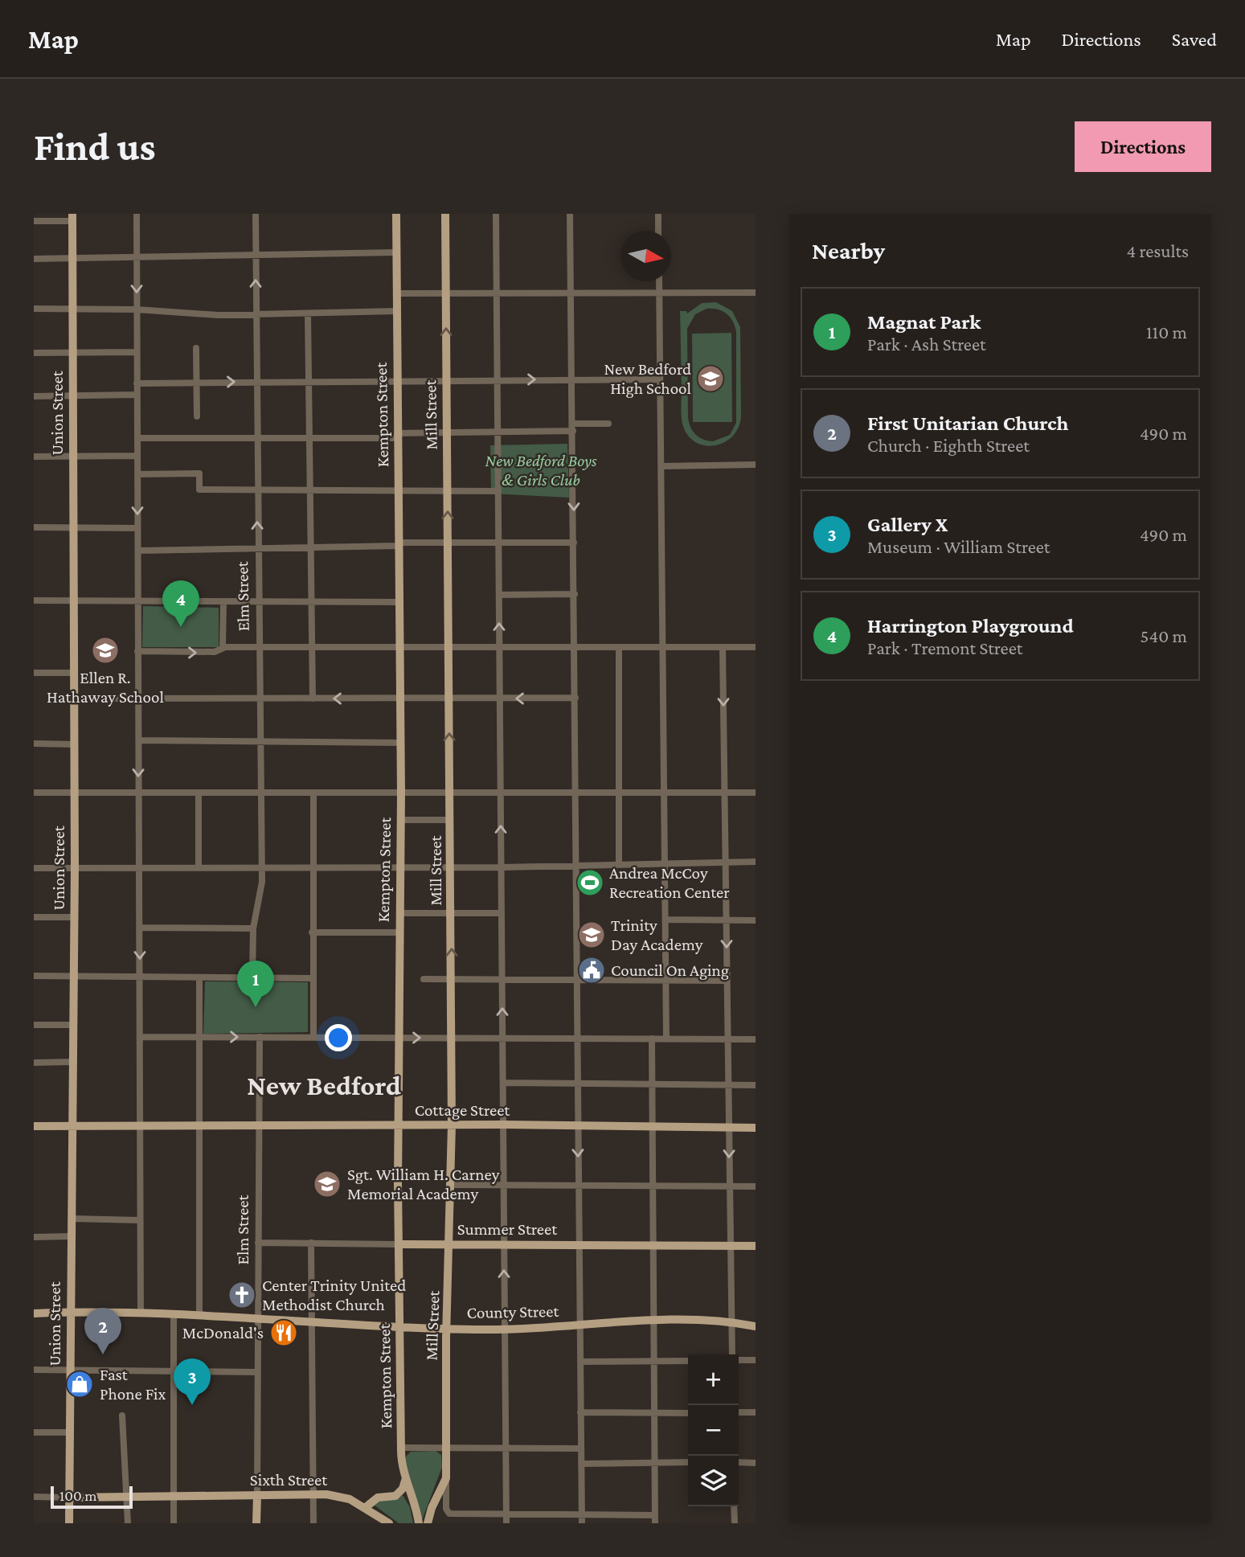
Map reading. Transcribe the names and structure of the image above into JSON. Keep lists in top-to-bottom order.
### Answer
{
  "streets": {
    "main road": [
      "Union Street",
      "Kempton Street",
      "Mill Street",
      "Elm Street",
      "Cottage Street",
      "Summer Street",
      "County Street",
      "Sixth Street"
    ]
  },
  "crossings": [
    ["Union Street", "Cottage Street"],
    ["Union Street", "County Street"],
    ["Union Street", "Sixth Street"],
    ["Kempton Street", "Cottage Street"],
    ["Kempton Street", "Summer Street"],
    ["Kempton Street", "County Street"],
    ["Mill Street", "Cottage Street"],
    ["Mill Street", "Summer Street"],
    ["Mill Street", "County Street"],
    ["Elm Street", "Cottage Street"],
    ["Elm Street", "Summer Street"],
    ["Elm Street", "County Street"],
    ["Elm Street", "Sixth Street"]
  ],
  "districts": ["New Bedford"],
  "parks": ["New Bedford Boys & Girls Club"],
  "places": {
    "school or university": [
      "New Bedford High School",
      "Ellen R. Hathaway School",
      "Trinity Day Academy",
      "Sgt. William H. Carney Memorial Academy"
    ],
    "sports": ["Andrea McCoy Recreation Center"],
    "public building": ["Council On Aging"],
    "church": ["Center Trinity United Methodist Church"],
    "restaurant": ["McDonald's"],
    "shop": ["Fast Phone Fix"]
  },
  "scale_bar": "100 m",
  "north": "right",
  "page": {
    "header": "Map",
    "nav": ["Map", "Directions", "Saved"],
    "buttons": "Directions",
    "title": "Find us",
    "heading": ["Nearby", "4 results"],
    "list": [
      {
        "mark": "1",
        "name": "Magnat Park",
        "note": "Park · Ash Street",
        "value": "110 m"
      },
      {
        "mark": "2",
        "name": "First Unitarian Church",
        "note": "Church · Eighth Street",
        "value": "490 m"
      },
      {
        "mark": "3",
        "name": "Gallery X",
        "note": "Museum · William Street",
        "value": "490 m"
      },
      {
        "mark": "4",
        "name": "Harrington Playground",
        "note": "Park · Tremont Street",
        "value": "540 m"
      }
    ],
    "pins": [
      "4",
      "1",
      "2",
      "3"
    ],
    "map_buttons": ["+", "−"],
    "scale": "100 m"
  }
}
